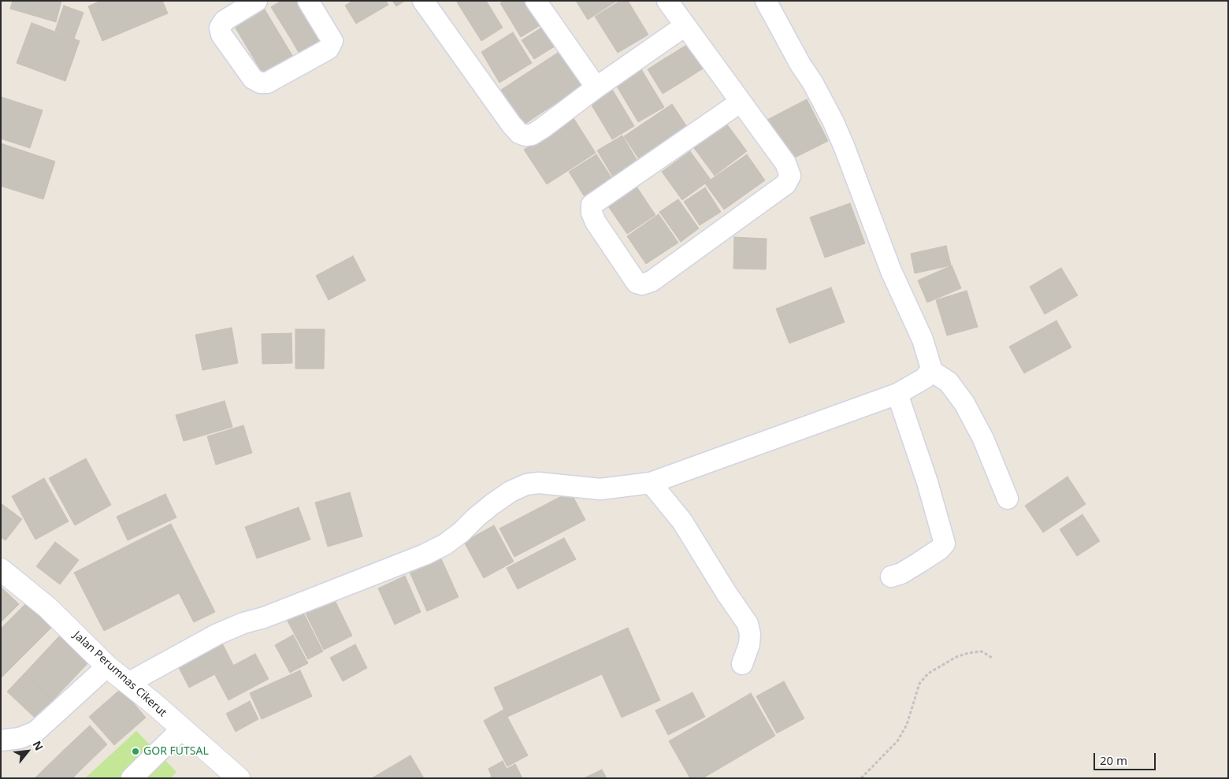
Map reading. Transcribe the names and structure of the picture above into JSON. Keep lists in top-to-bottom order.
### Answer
{
  "streets": {
    "street": ["Jalan Perumnas Cikerut"]
  },
  "places": ["GOR FUTSAL"],
  "scale_bar": "20 m",
  "north": "top right"
}
